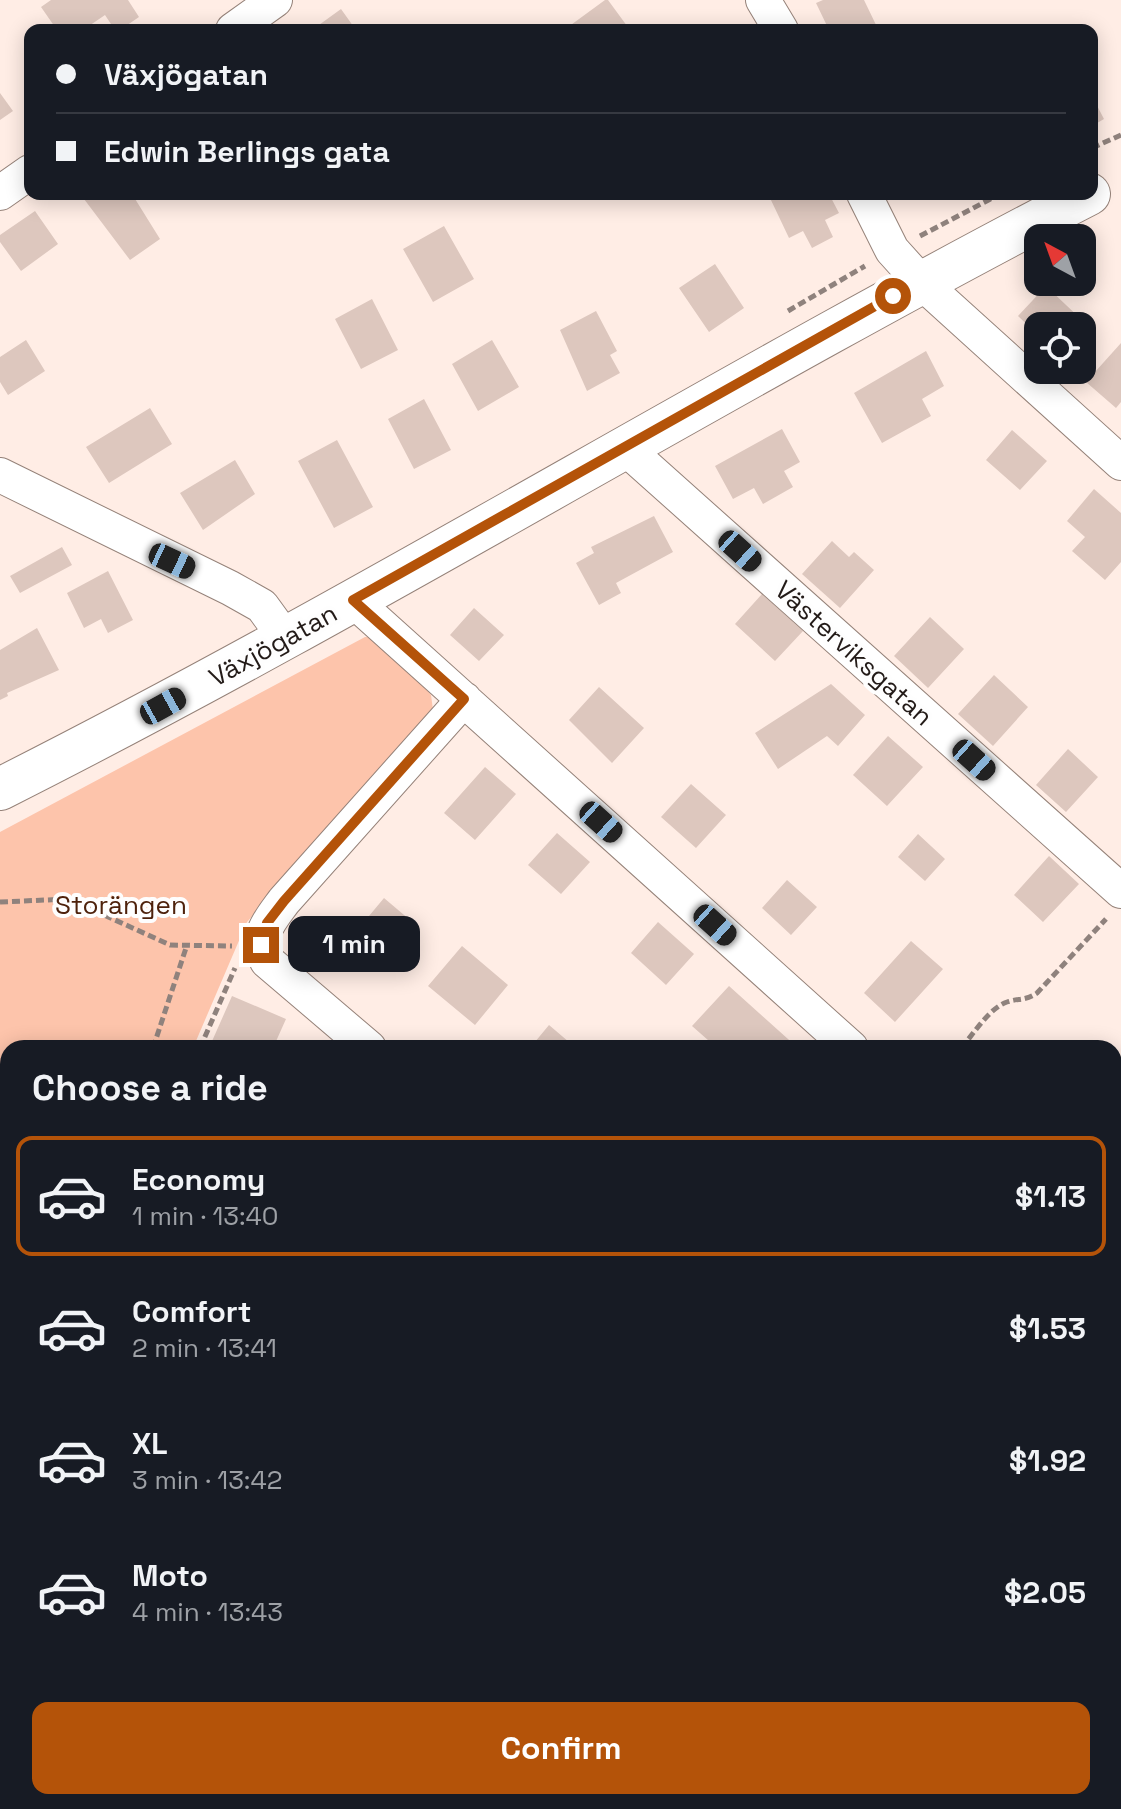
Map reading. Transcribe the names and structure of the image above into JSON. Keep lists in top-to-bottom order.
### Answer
{
  "streets": {
    "street": ["Växjögatan", "Västerviksgatan"]
  },
  "crossings": [
    ["Växjögatan", "Västerviksgatan"]
  ],
  "parks": ["Storängen"],
  "north": "top left",
  "page": {
    "banner": ["Växjögatan", "Edwin Berlings gata"],
    "bubble": "1 min",
    "heading": "Choose a ride",
    "list": [
      {
        "name": "Economy",
        "note": "1 min · 13:40",
        "value": "$1.13"
      },
      {
        "name": "Comfort",
        "note": "2 min · 13:41",
        "value": "$1.53"
      },
      {
        "name": "XL",
        "note": "3 min · 13:42",
        "value": "$1.92"
      },
      {
        "name": "Moto",
        "note": "4 min · 13:43",
        "value": "$2.05"
      }
    ],
    "buttons": "Confirm"
  }
}
